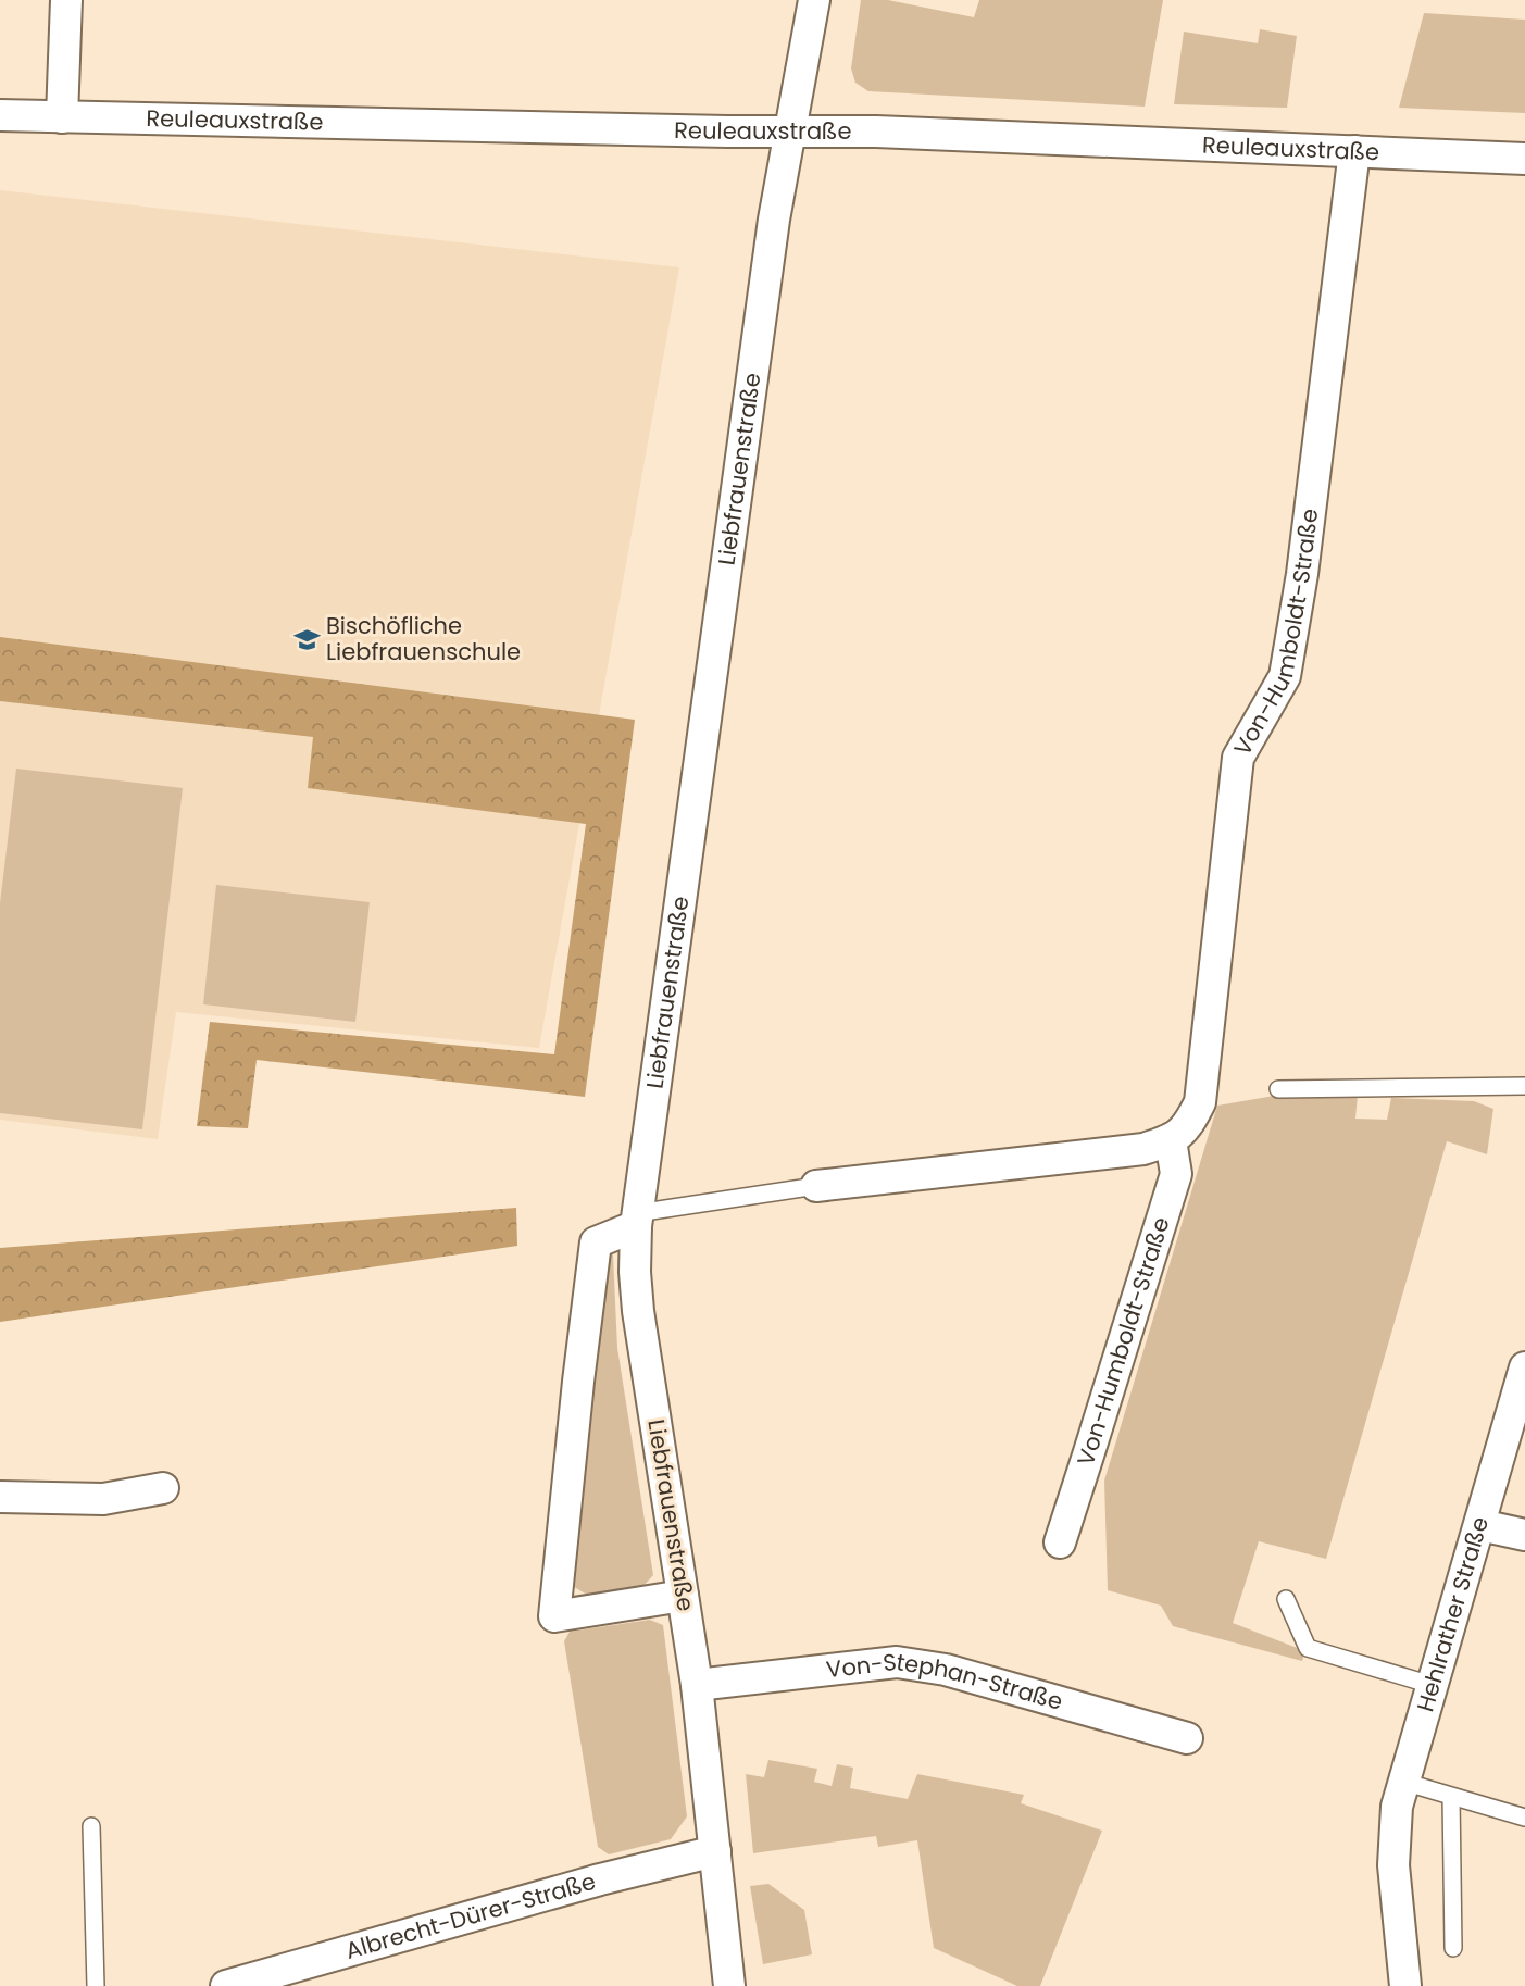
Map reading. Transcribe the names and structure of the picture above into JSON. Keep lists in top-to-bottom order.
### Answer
{
  "streets": {
    "street": [
      "Reuleauxstraße",
      "Liebfrauenstraße",
      "Von-Humboldt-Straße",
      "Hehlrather Straße",
      "Von-Stephan-Straße",
      "Albrecht-Dürer-Straße"
    ]
  },
  "crossings": [
    ["Reuleauxstraße", "Liebfrauenstraße"],
    ["Reuleauxstraße", "Von-Humboldt-Straße"],
    ["Liebfrauenstraße", "Von-Stephan-Straße"],
    ["Liebfrauenstraße", "Albrecht-Dürer-Straße"]
  ],
  "places": {
    "school or university": ["Bischöfliche Liebfrauenschule"]
  }
}
